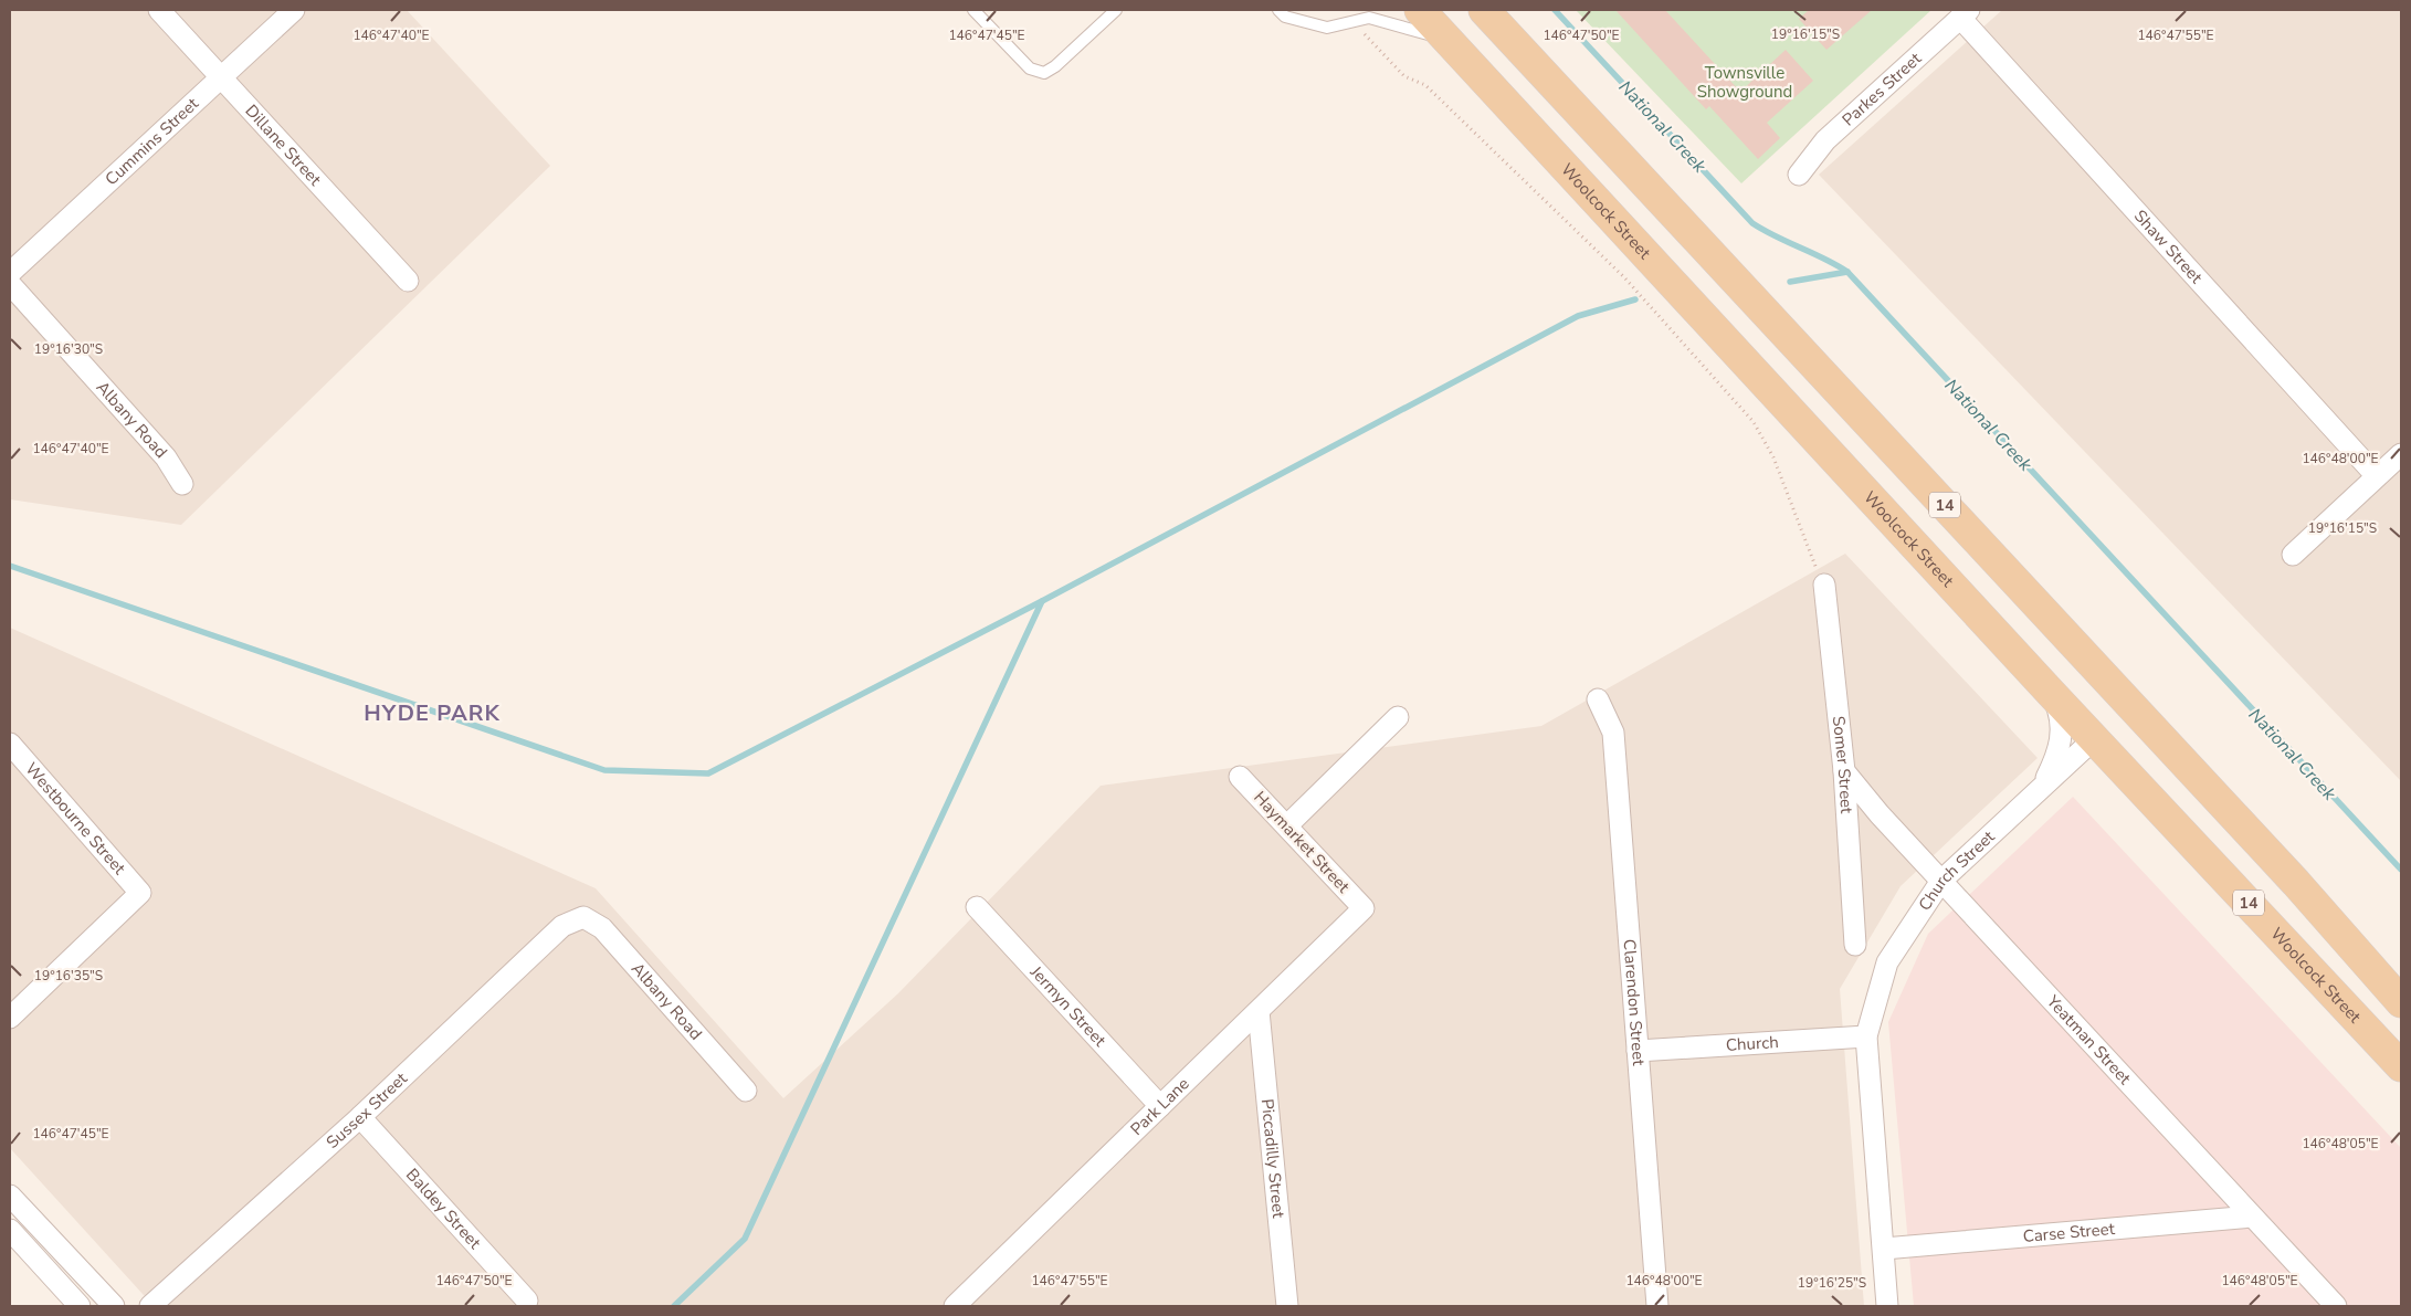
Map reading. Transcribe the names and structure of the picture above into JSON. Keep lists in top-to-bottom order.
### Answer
{
  "streets": {
    "main road": ["Woolcock Street", "14"],
    "street": [
      "Parkes Street",
      "Cummins Street",
      "Dillane Street",
      "Shaw Street",
      "Albany Road",
      "Somer Street",
      "Westbourne Street",
      "Haymarket Street",
      "Church Street",
      "Clarendon Street",
      "Jermyn Street",
      "Yeatman Street",
      "Church",
      "Park Lane",
      "Sussex Street",
      "Piccadilly Street",
      "Baldey Street",
      "Carse Street"
    ]
  },
  "crossings": [
    ["Parkes Street", "Shaw Street"],
    ["Cummins Street", "Dillane Street"],
    ["Woolcock Street", "Church Street"],
    ["Albany Road", "Sussex Street"],
    ["Somer Street", "Yeatman Street"],
    ["Haymarket Street", "Park Lane"],
    ["Church Street", "Yeatman Street"],
    ["Church Street", "Church"],
    ["Clarendon Street", "Church"],
    ["Jermyn Street", "Park Lane"],
    ["Yeatman Street", "Carse Street"],
    ["Park Lane", "Piccadilly Street"],
    ["Sussex Street", "Baldey Street"]
  ],
  "districts": ["HYDE PARK"],
  "water": ["National Creek"],
  "parks": ["Townsville Showground"],
  "coordinates": [
    "19°16'15\"S",
    "146°47'40\"E",
    "146°47'45\"E",
    "146°47'50\"E",
    "146°47'55\"E",
    "19°16'30\"S",
    "146°48'00\"E",
    "19°16'35\"S",
    "146°48'05\"E",
    "19°16'25\"S"
  ]
}
